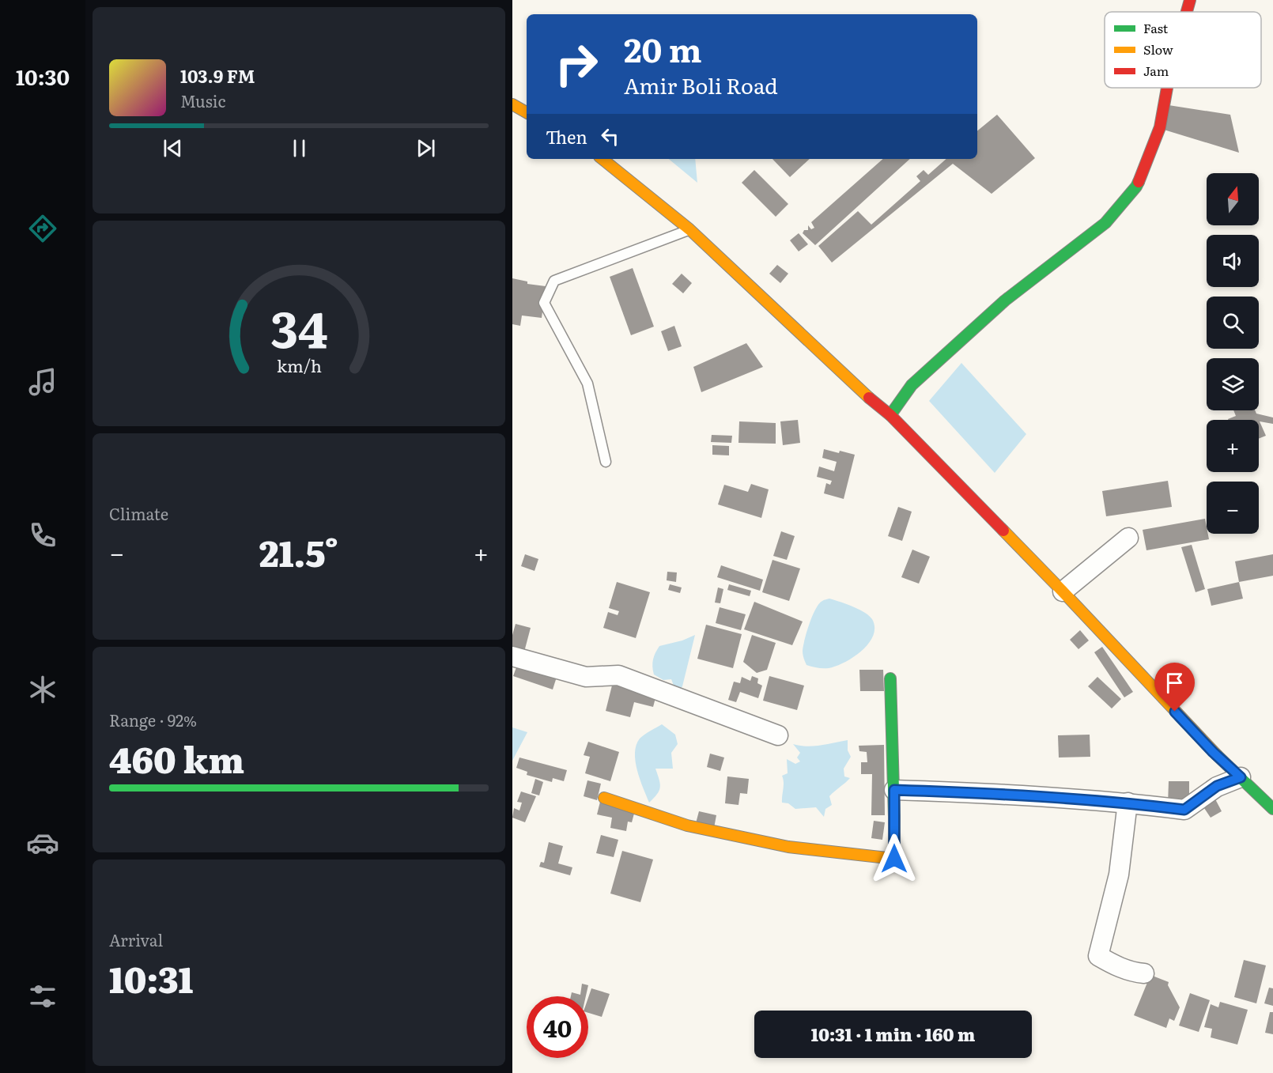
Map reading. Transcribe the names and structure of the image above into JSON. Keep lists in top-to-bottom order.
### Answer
{
  "legend": ["Fast", "Slow", "Jam"],
  "north": "top",
  "page": {
    "tabs": "10:30",
    "turn": ["20 m", "Amir Boli Road"],
    "song": ["103.9 FM", "Music"],
    "then": "Then",
    "map_buttons": ["+", "−"],
    "tile": [
      "Climate",
      ["Range · 92%", "460 km"],
      ["Arrival", "10:31"]
    ],
    "heat": ["−", "21.5°", "+"],
    "limit": "40",
    "trip": "10:31 · 1 min · 160 m",
    "gauge": ["34", "km/h"]
  }
}
